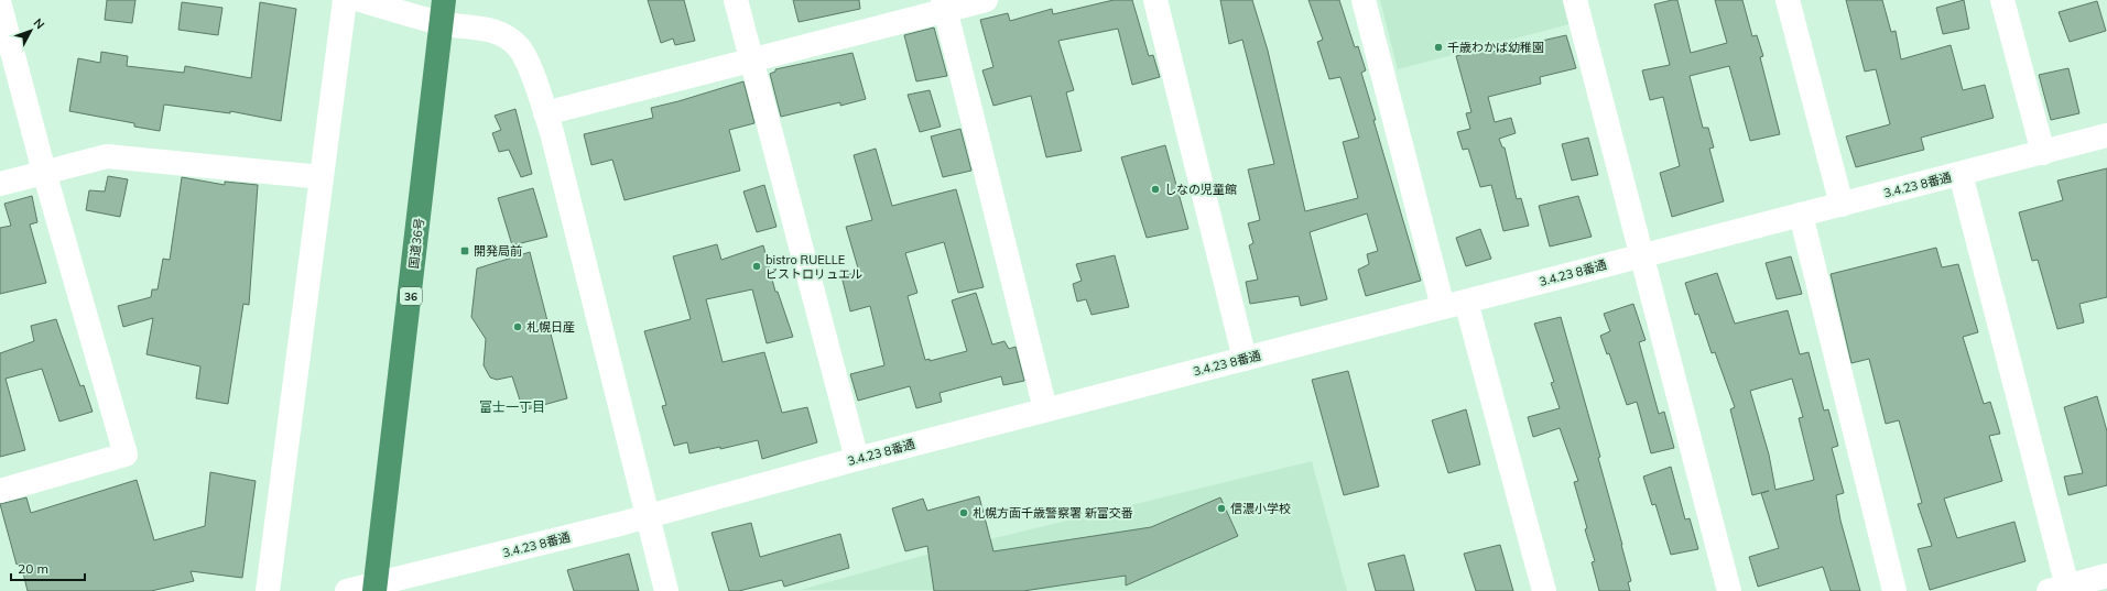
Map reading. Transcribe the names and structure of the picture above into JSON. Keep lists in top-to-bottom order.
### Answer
{
  "streets": {
    "highway": ["国道36号", "36"],
    "street": ["3.4.23 8番通"]
  },
  "crossings": [
    ["3.4.23 8番通", "国道36号"]
  ],
  "districts": ["富士一丁目"],
  "places": {
    "other": [
      "千歳わかば幼稚園",
      "しなの児童館",
      "bistro RUELLE ビストロリュエル",
      "札幌日産",
      "信濃小学校",
      "札幌方面千歳警察署 新富交番"
    ],
    "transit": ["開発局前"]
  },
  "scale_bar": "20 m",
  "north": "top right"
}
